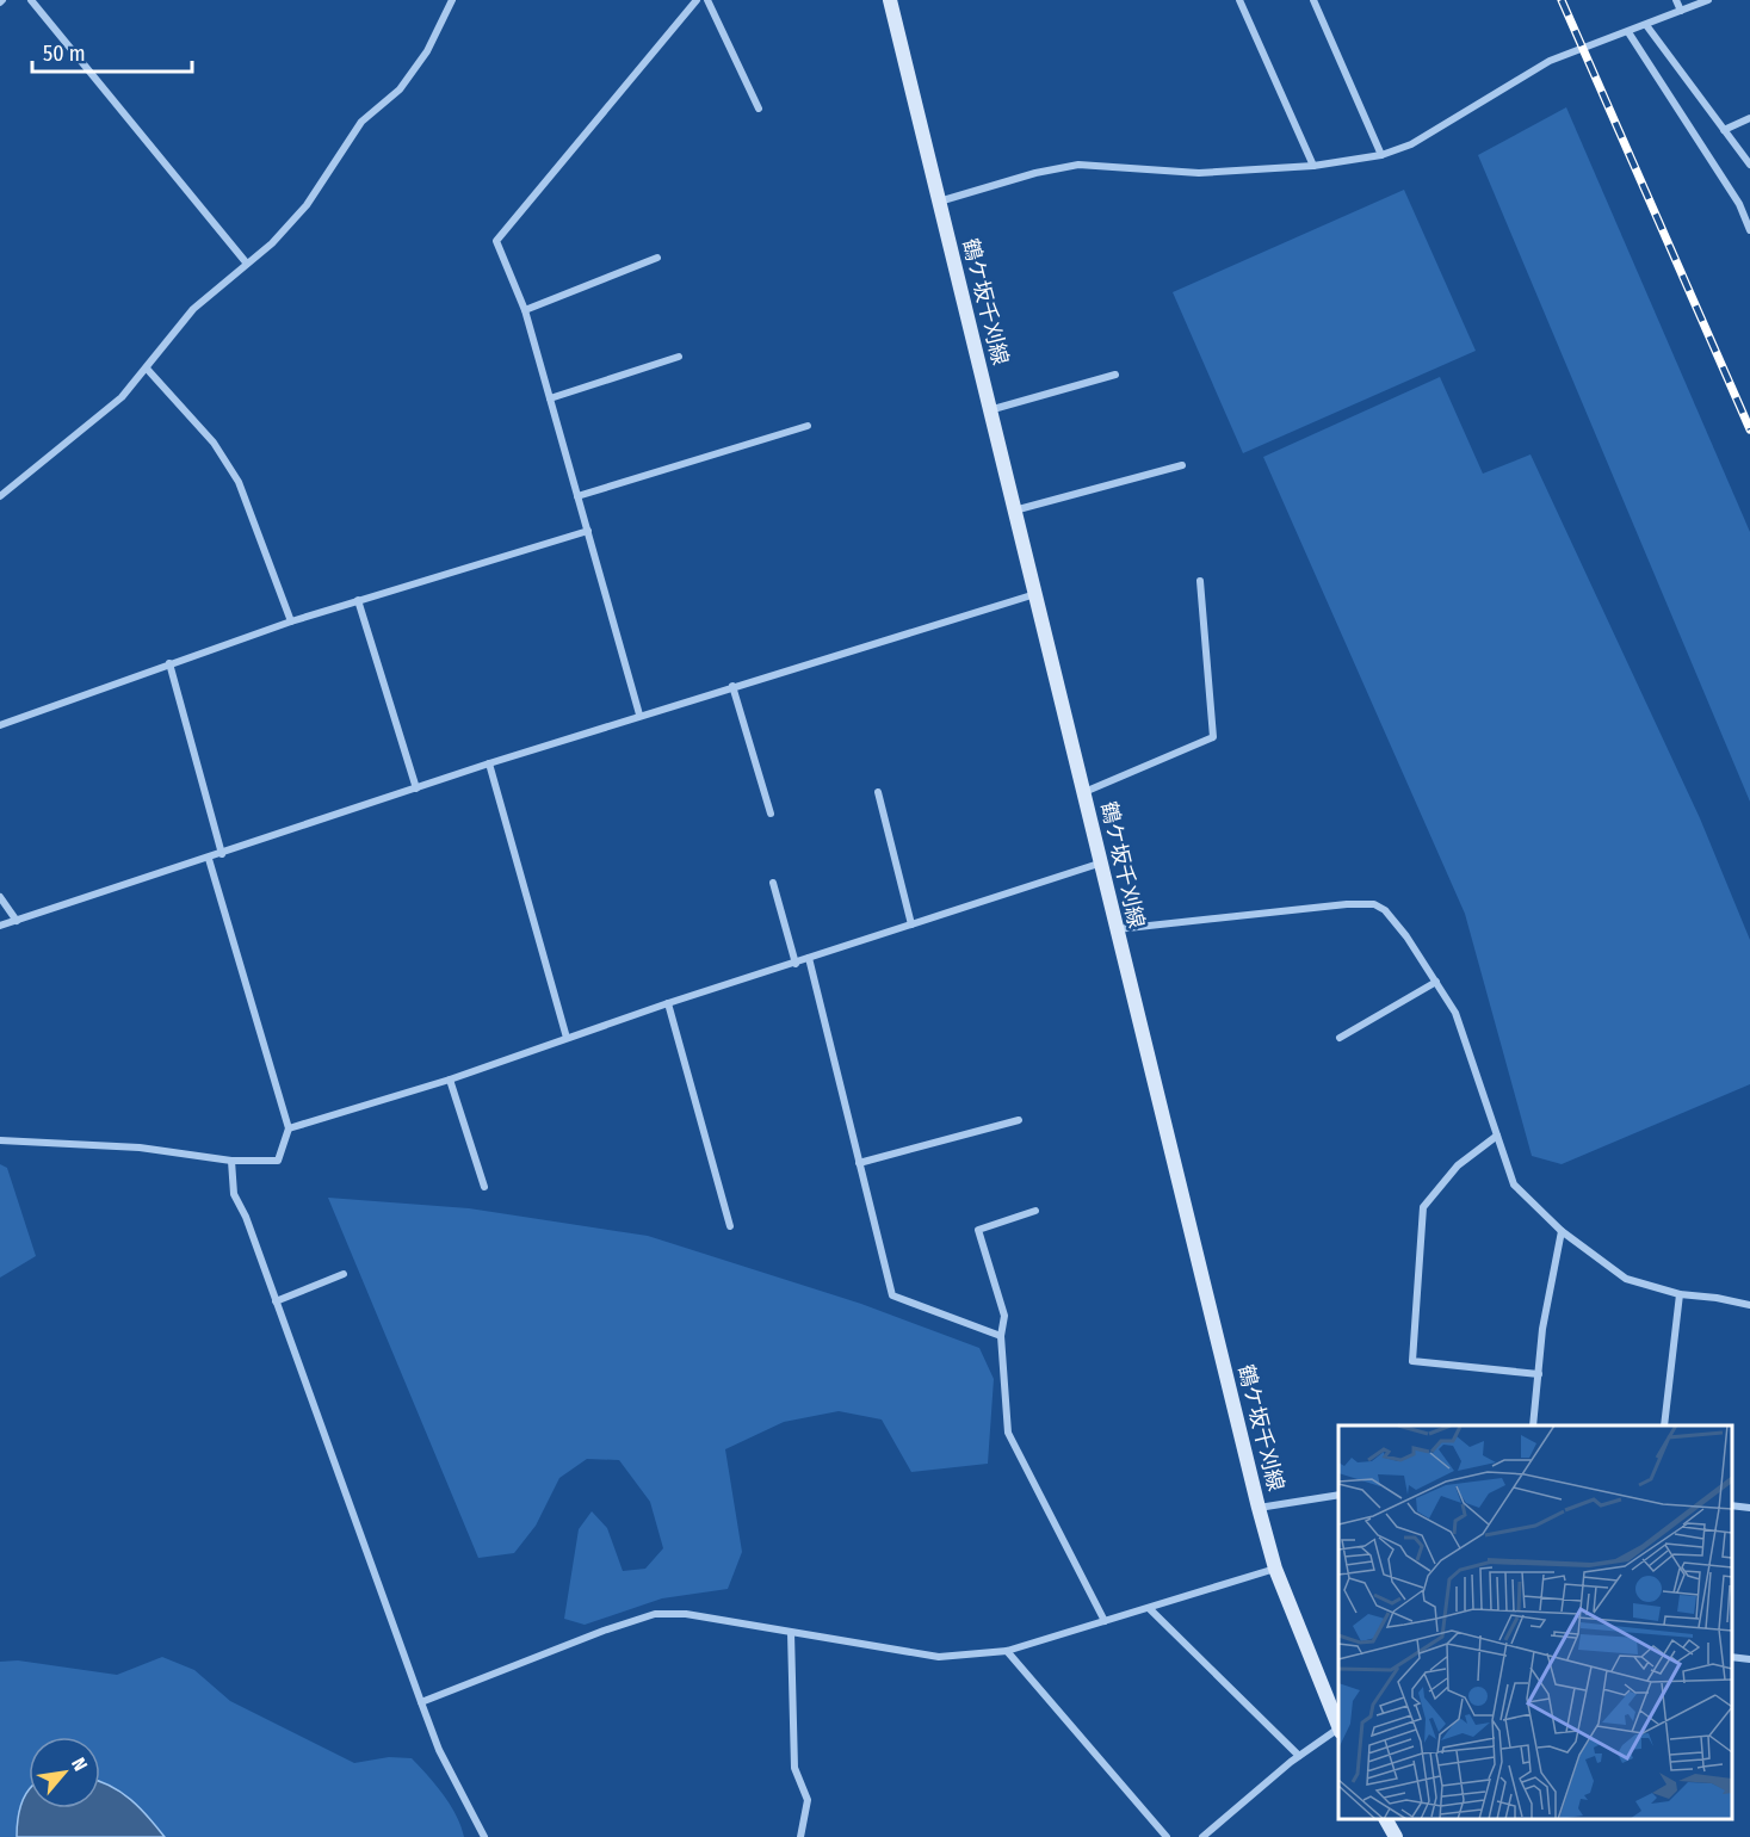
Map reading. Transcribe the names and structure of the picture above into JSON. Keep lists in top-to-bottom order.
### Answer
{
  "streets": {
    "main road": ["鶴ケ坂千刈線"]
  },
  "scale_bar": "50 m",
  "north": "top right"
}
